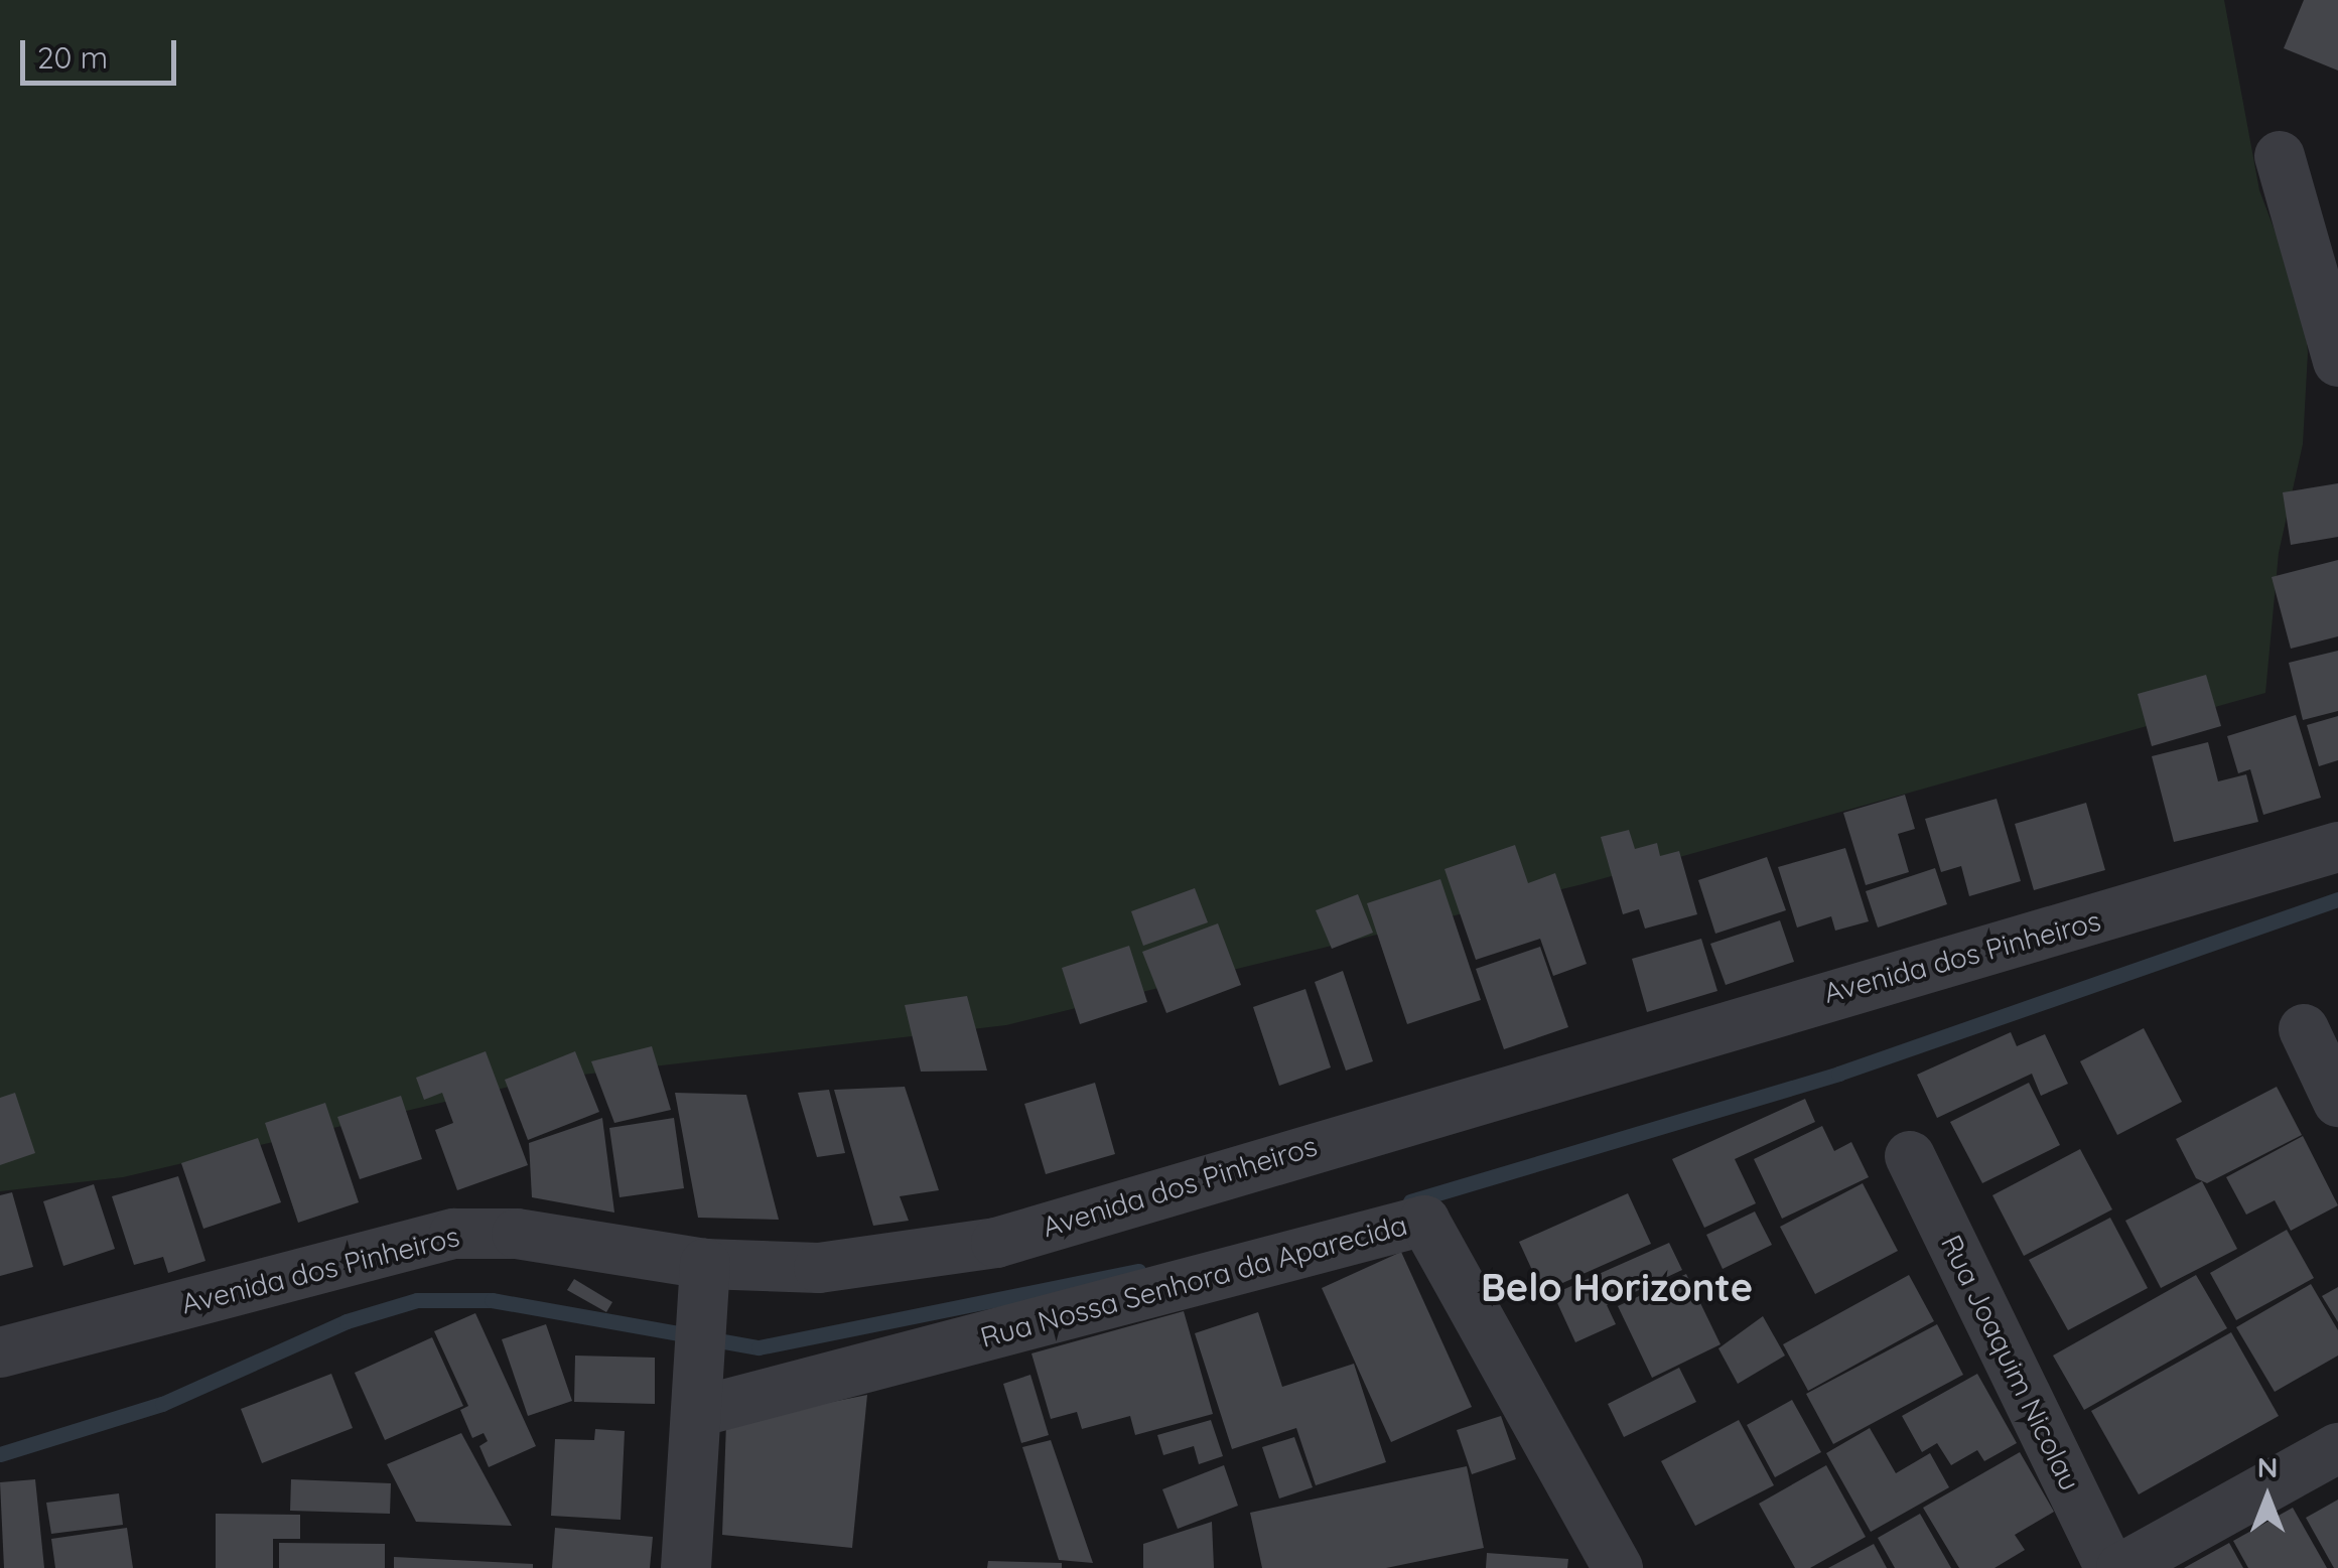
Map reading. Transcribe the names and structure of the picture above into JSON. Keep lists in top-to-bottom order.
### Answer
{
  "streets": {
    "street": ["Avenida dos Pinheiros", "Rua Nossa Senhora da Aparecida", "Rua Joaquim Nicolau"]
  },
  "districts": ["Belo Horizonte"],
  "scale_bar": "20 m",
  "north": "top"
}
